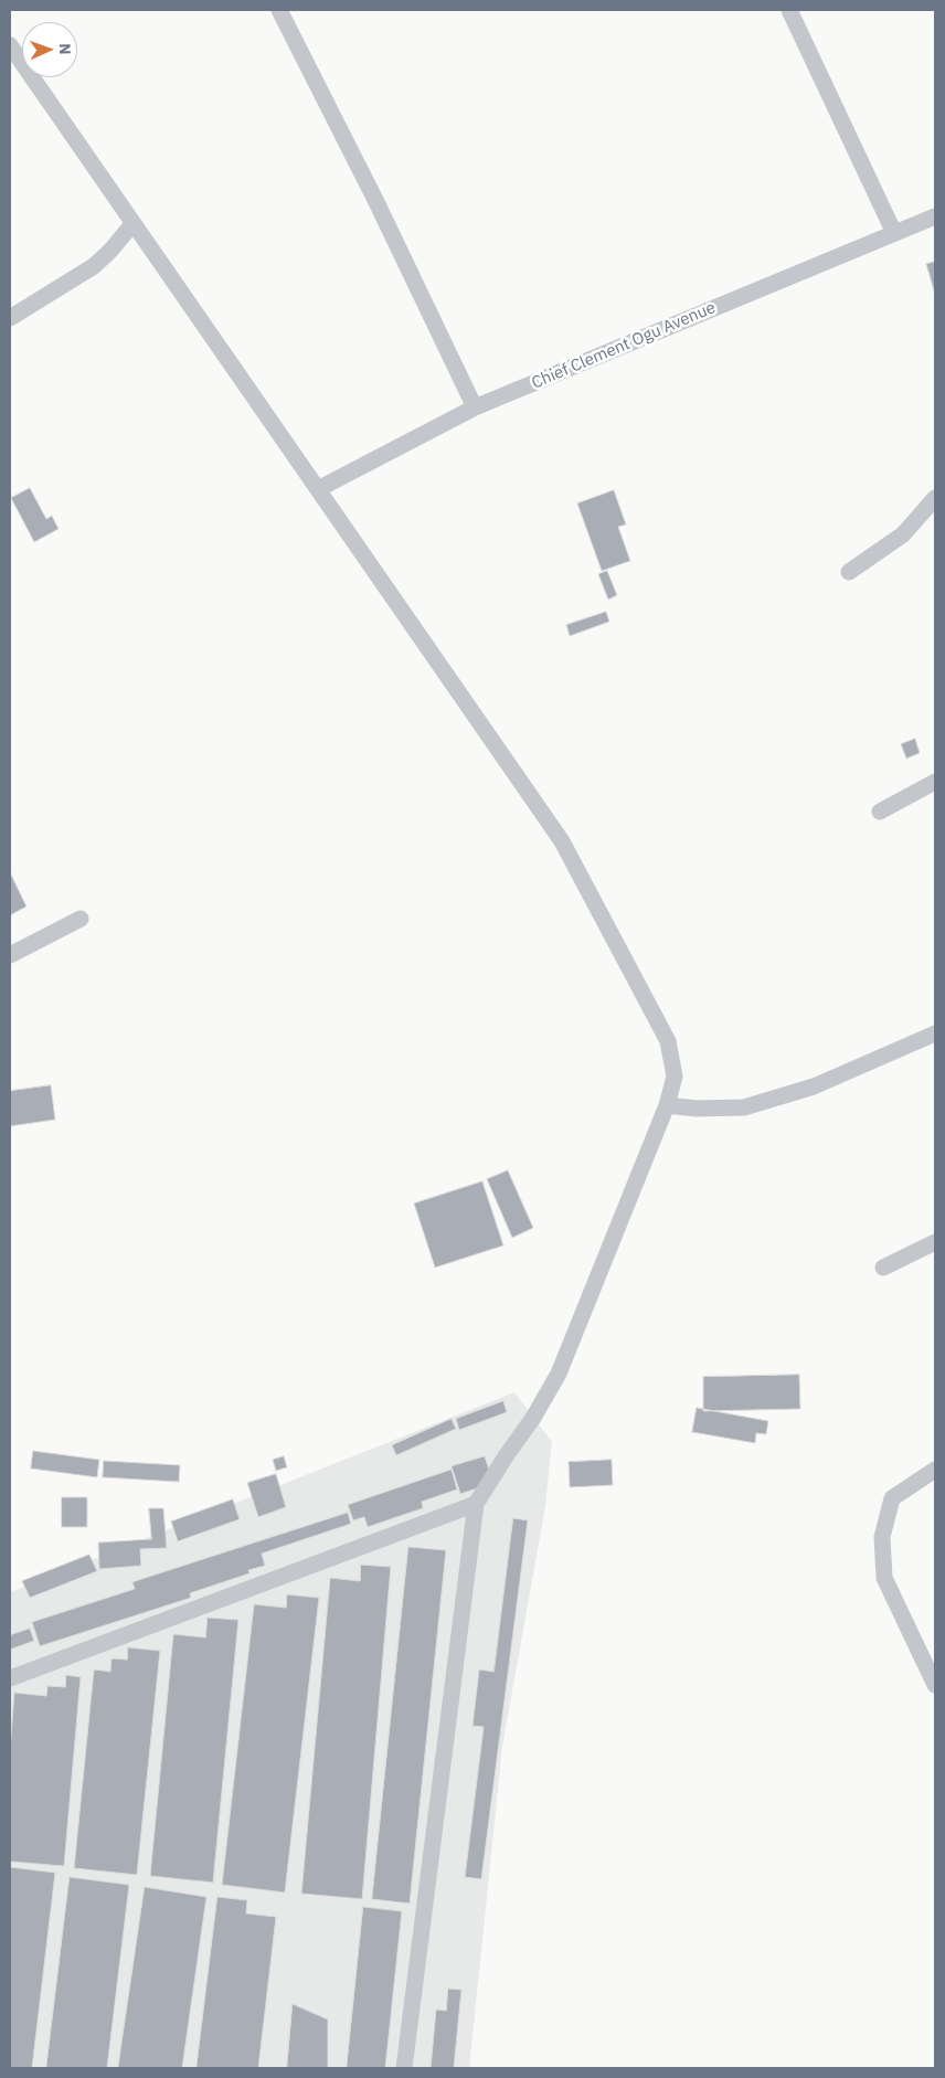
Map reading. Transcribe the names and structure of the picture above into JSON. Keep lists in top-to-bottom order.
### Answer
{
  "streets": {
    "street": ["Chief Clement Ogu Avenue"]
  },
  "north": "right"
}
